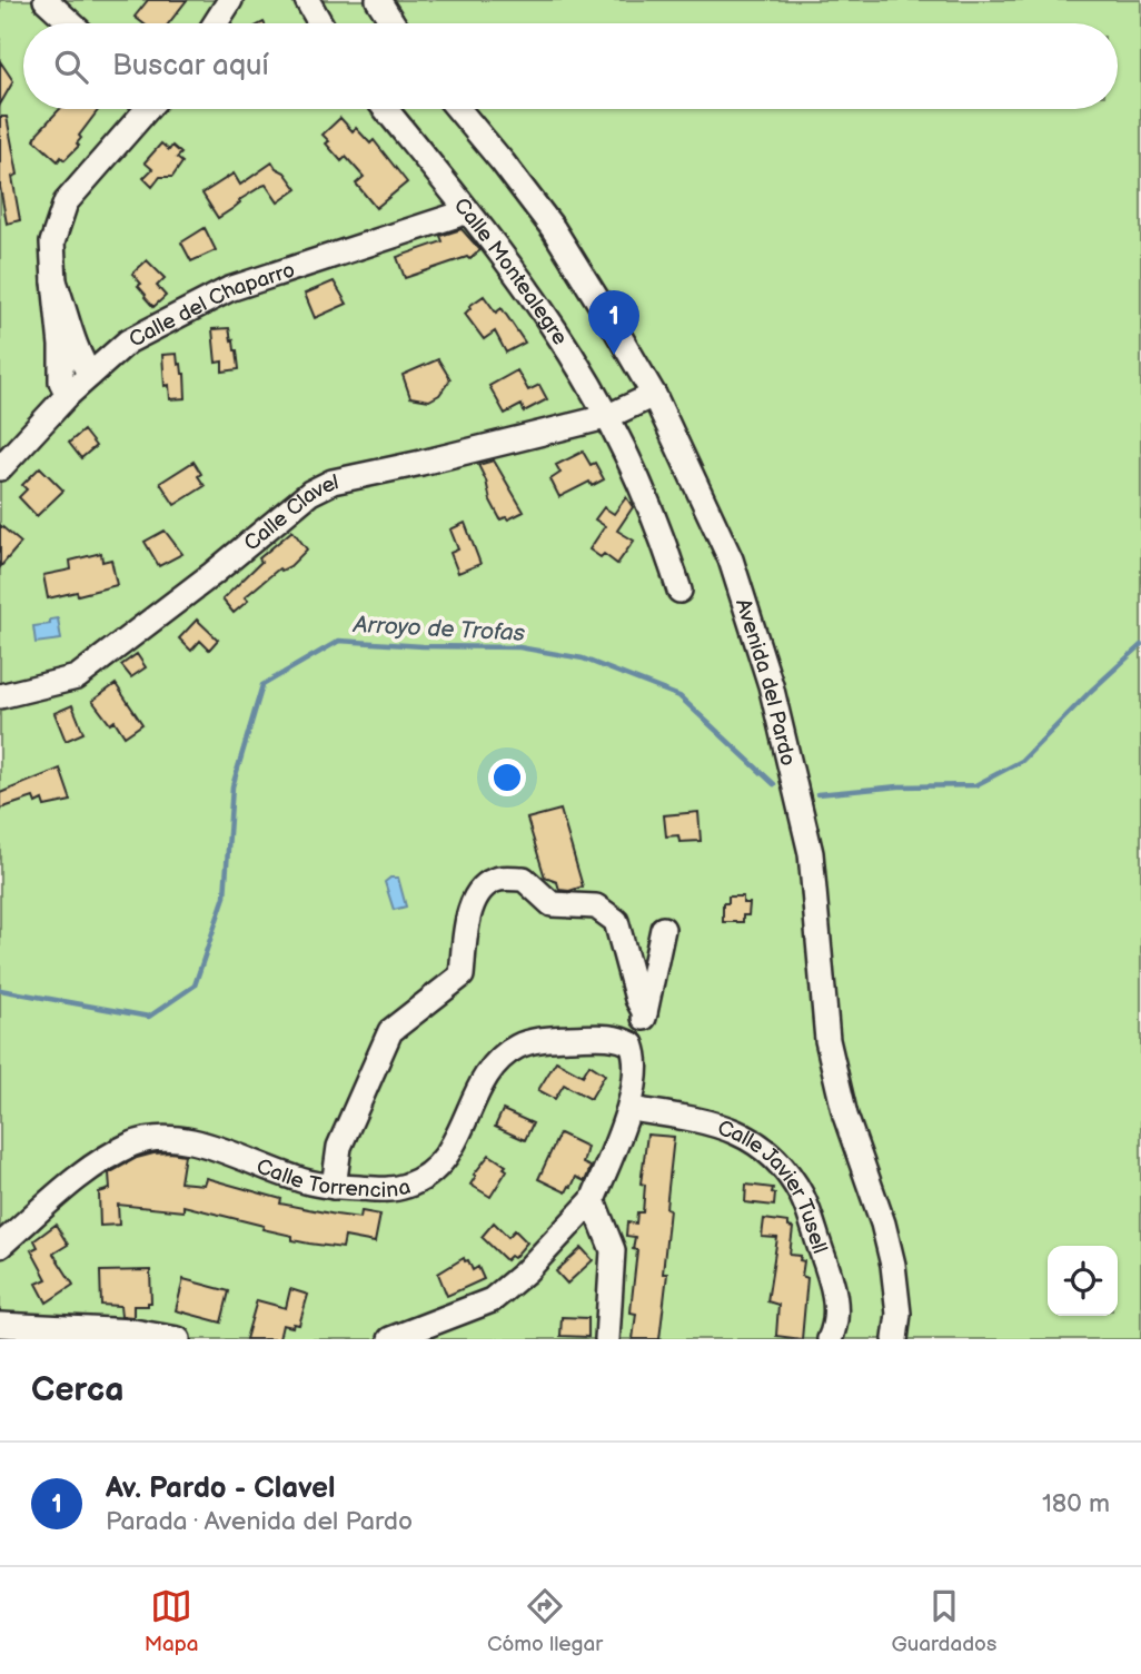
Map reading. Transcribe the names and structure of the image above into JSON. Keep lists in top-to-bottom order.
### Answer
{
  "streets": {
    "street": [
      "Calle Montealegre",
      "Calle del Chaparro",
      "Calle Clavel",
      "Avenida del Pardo",
      "Calle Torrencina",
      "Calle Javier Tusell"
    ]
  },
  "crossings": [
    ["Calle Montealegre", "Calle del Chaparro"],
    ["Calle Montealegre", "Calle Clavel"],
    ["Calle Clavel", "Avenida del Pardo"]
  ],
  "water": ["Arroyo de Trofas"],
  "page": {
    "search": "Buscar aquí",
    "pins": "1",
    "heading": "Cerca",
    "list": [
      {
        "mark": "1",
        "name": "Av. Pardo - Clavel",
        "note": "Parada · Avenida del Pardo",
        "value": "180 m"
      }
    ],
    "nav": ["Mapa", "Cómo llegar", "Guardados"]
  }
}
